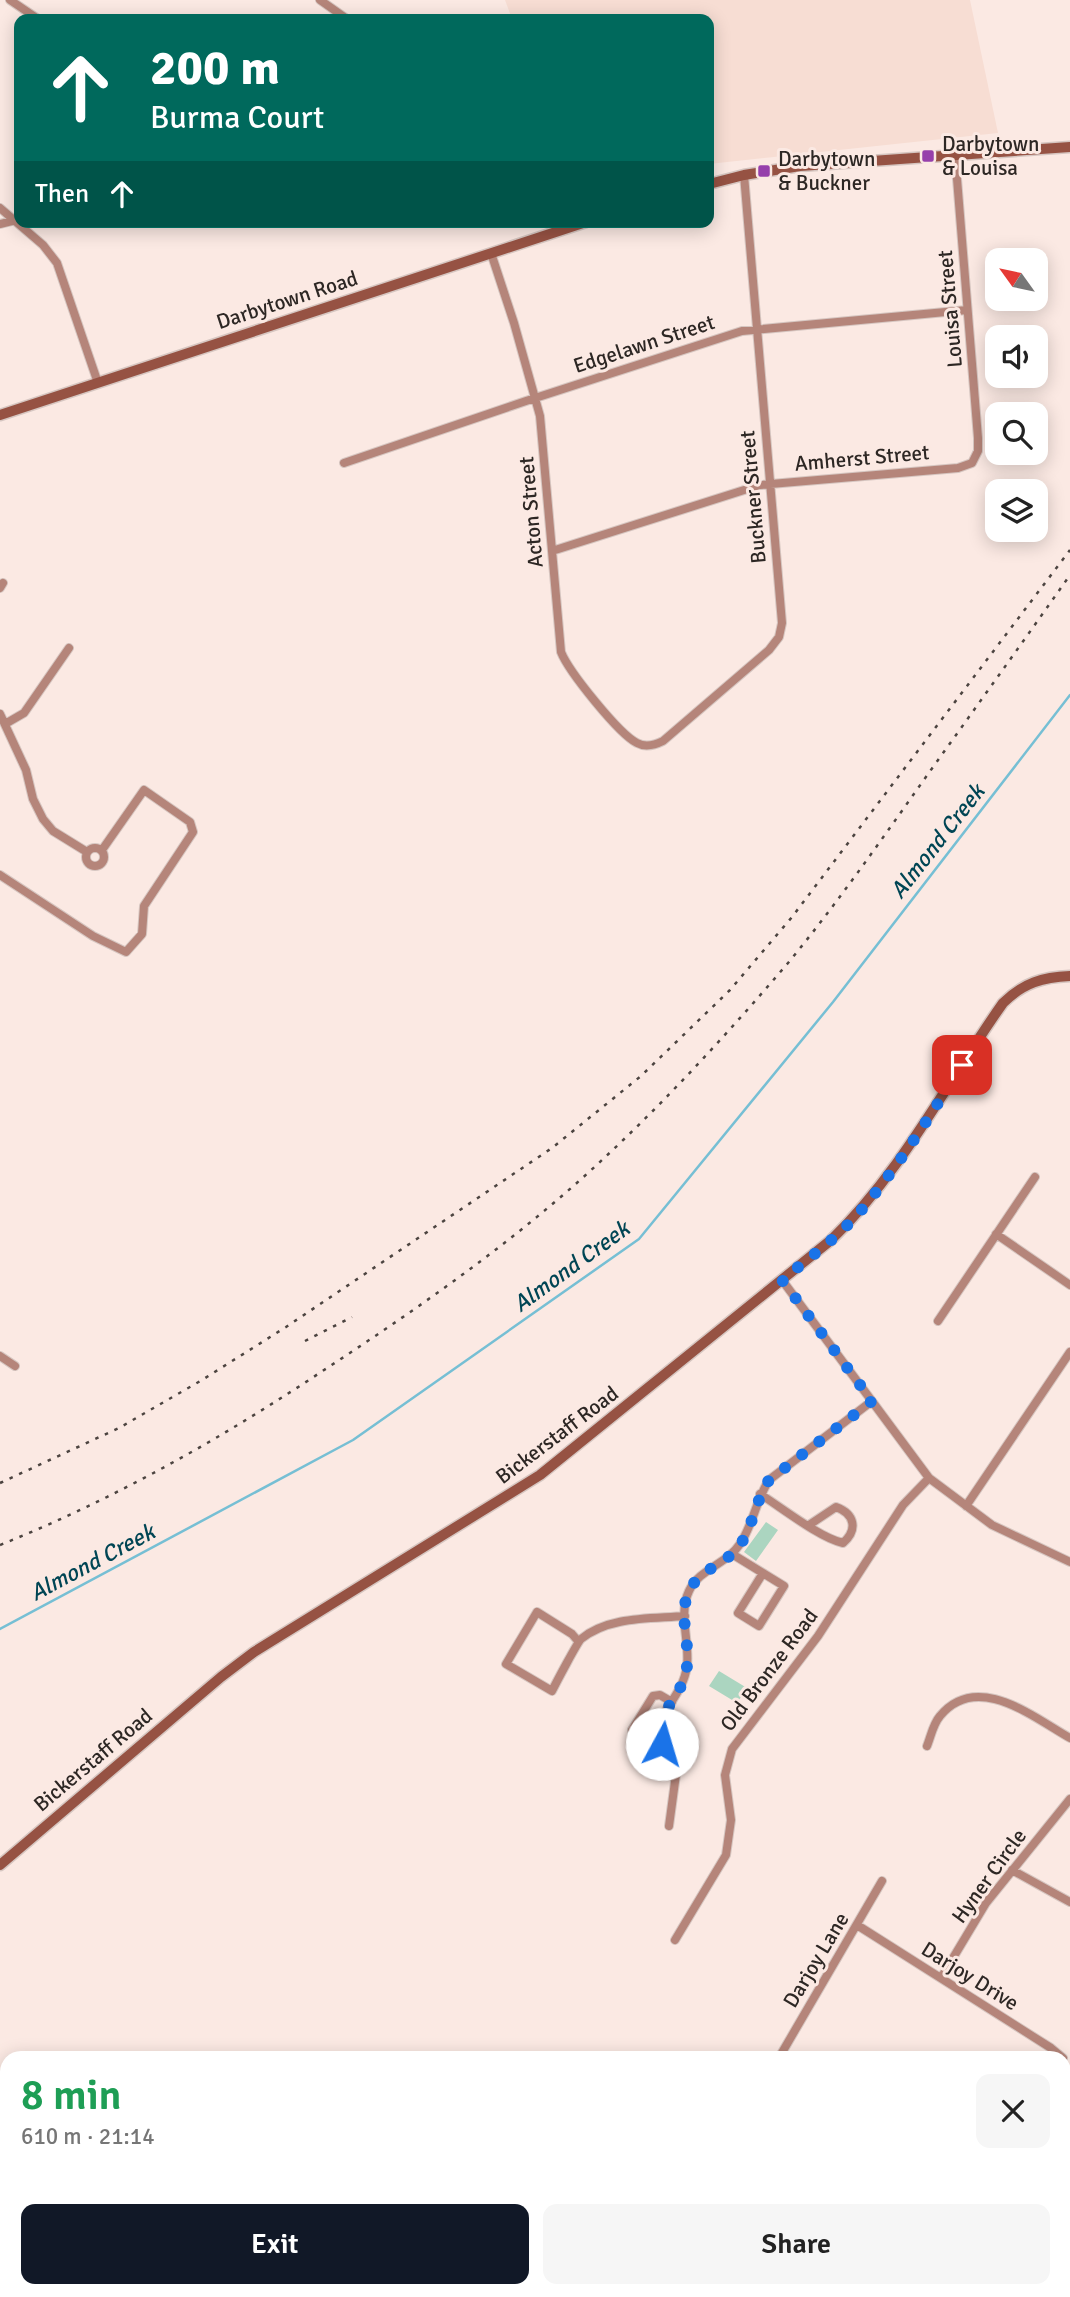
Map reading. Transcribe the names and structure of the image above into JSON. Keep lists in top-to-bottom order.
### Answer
{
  "streets": {
    "street": [
      "Darbytown Road",
      "Louisa Street",
      "Edgelawn Street",
      "Amherst Street",
      "Buckner Street",
      "Acton Street",
      "Bickerstaff Road",
      "Old Bronze Road",
      "Hyner Circle",
      "Darjoy Lane",
      "Darjoy Drive"
    ]
  },
  "crossings": [
    ["Darbytown Road", "Acton Street"],
    ["Louisa Street", "Edgelawn Street"],
    ["Louisa Street", "Amherst Street"],
    ["Edgelawn Street", "Buckner Street"],
    ["Edgelawn Street", "Acton Street"],
    ["Amherst Street", "Buckner Street"],
    ["Amherst Street", "Acton Street"],
    ["Buckner Street", "Acton Street"],
    ["Hyner Circle", "Darjoy Drive"],
    ["Darjoy Lane", "Darjoy Drive"]
  ],
  "water": ["Almond Creek"],
  "places": {
    "transit": ["Darbytown & Louisa", "Darbytown & Buckner"]
  },
  "north": "top left",
  "page": {
    "turn": ["200 m", "Burma Court"],
    "then": "Then",
    "heading": ["8 min", "610 m · 21:14"],
    "buttons": ["Exit", "Share"]
  }
}
